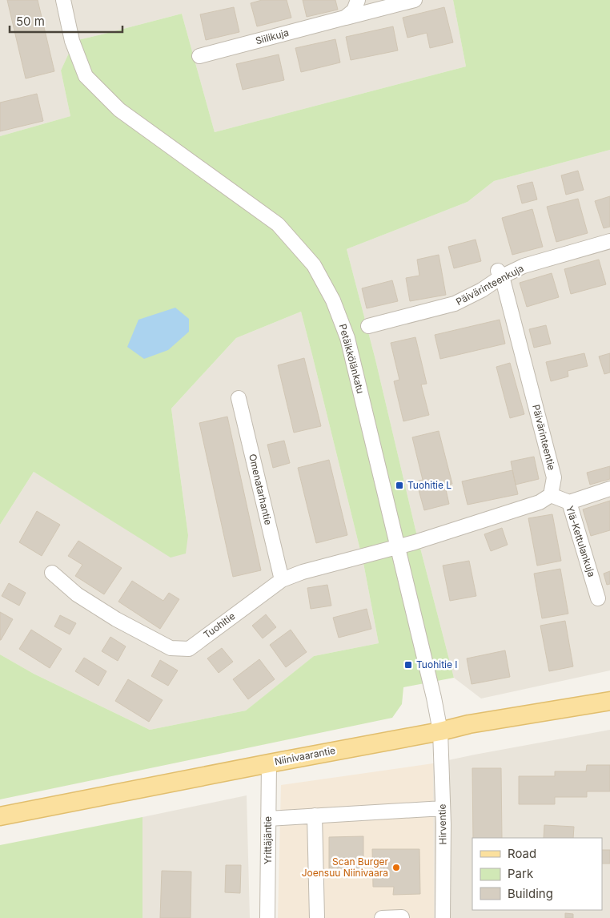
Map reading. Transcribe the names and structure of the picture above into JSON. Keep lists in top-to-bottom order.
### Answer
{
  "streets": {
    "main road": ["Niinivaarantie"],
    "street": [
      "Siilikuja",
      "Päivärinteenkuja",
      "Petäikkölänkatu",
      "Päivärinteentie",
      "Omenatarhantie",
      "Ylä-Kettulankuja",
      "Tuohitie",
      "Hirventie",
      "Yrittäjäntie"
    ]
  },
  "crossings": [
    ["Päivärinteenkuja", "Päivärinteentie"],
    ["Petäikkölänkatu", "Tuohitie"],
    ["Petäikkölänkatu", "Niinivaarantie"],
    ["Petäikkölänkatu", "Hirventie"],
    ["Päivärinteentie", "Ylä-Kettulankuja"],
    ["Omenatarhantie", "Tuohitie"],
    ["Niinivaarantie", "Hirventie"],
    ["Niinivaarantie", "Yrittäjäntie"]
  ],
  "places": {
    "transit": ["Tuohitie L", "Tuohitie I"],
    "other": ["Scan Burger Joensuu Niinivaara"]
  },
  "legend": ["Road", "Park", "Building"],
  "scale_bar": "50 m"
}
